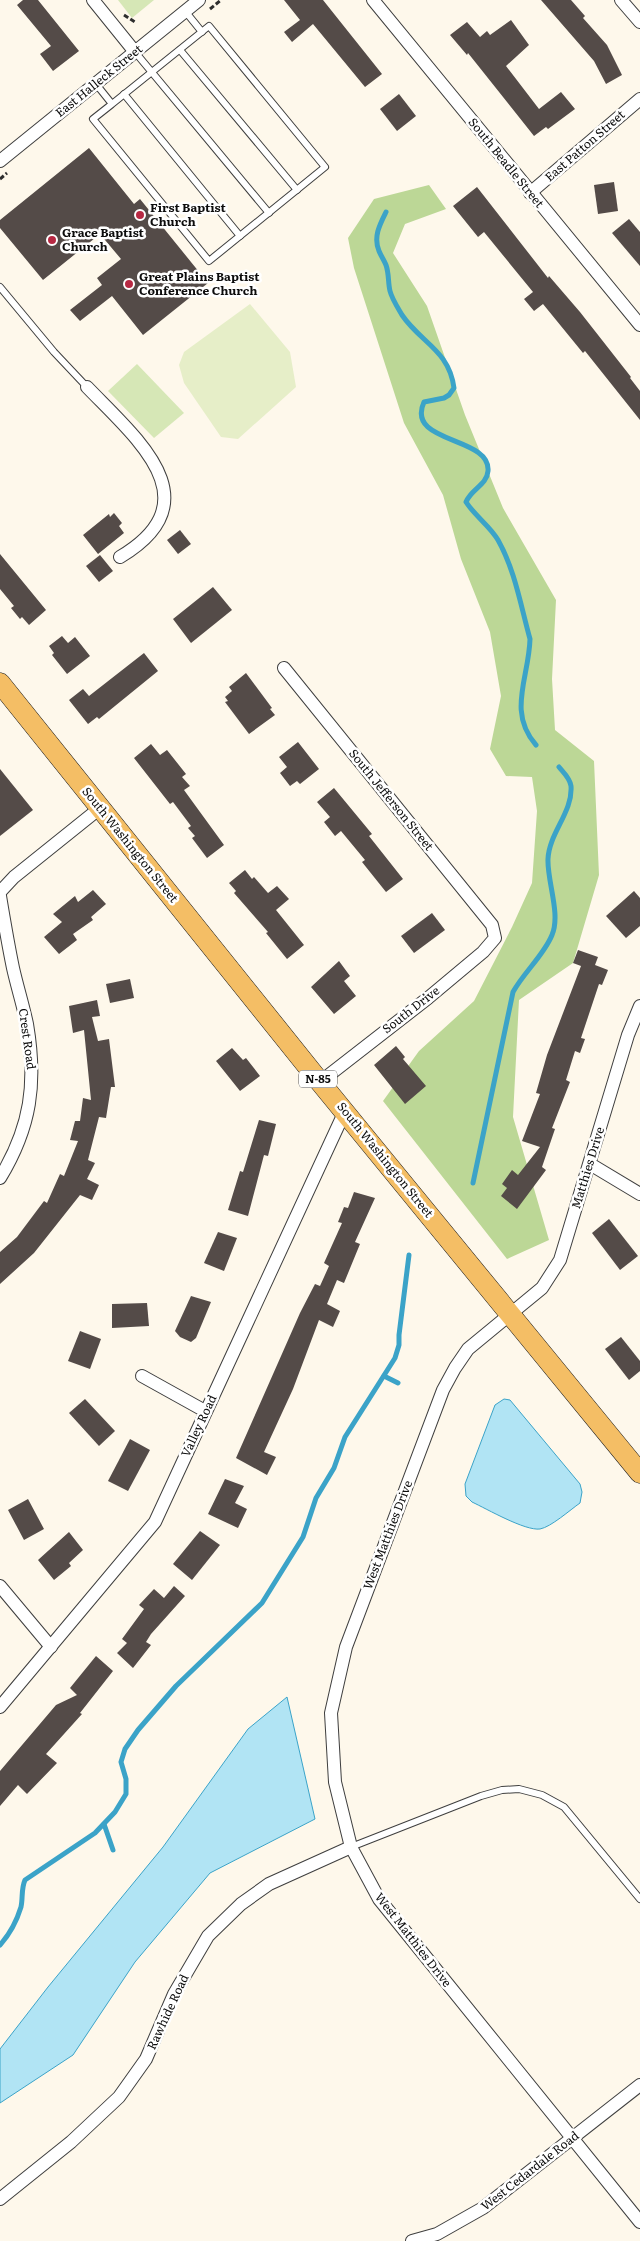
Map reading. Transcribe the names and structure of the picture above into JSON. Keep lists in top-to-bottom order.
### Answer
{
  "streets": {
    "main road": ["South Washington Street", "N-85"],
    "street": [
      "East Halleck Street",
      "East Patton Street",
      "South Beadle Street",
      "South Jefferson Street",
      "South Drive",
      "Crest Road",
      "Matthies Drive",
      "Valley Road",
      "West Matthies Drive",
      "Rawhide Road",
      "West Cedardale Road"
    ]
  },
  "crossings": [
    ["East Patton Street", "South Beadle Street"],
    ["South Jefferson Street", "South Drive"],
    ["South Washington Street", "South Drive"],
    ["South Washington Street", "Crest Road"],
    ["South Washington Street", "Matthies Drive"],
    ["South Washington Street", "Valley Road"],
    ["South Washington Street", "West Matthies Drive"],
    ["Matthies Drive", "West Matthies Drive"],
    ["West Matthies Drive", "Rawhide Road"],
    ["West Matthies Drive", "West Cedardale Road"]
  ],
  "places": ["First Baptist Church", "Grace Baptist Church", "Great Plains Baptist Conference Church"]
}
